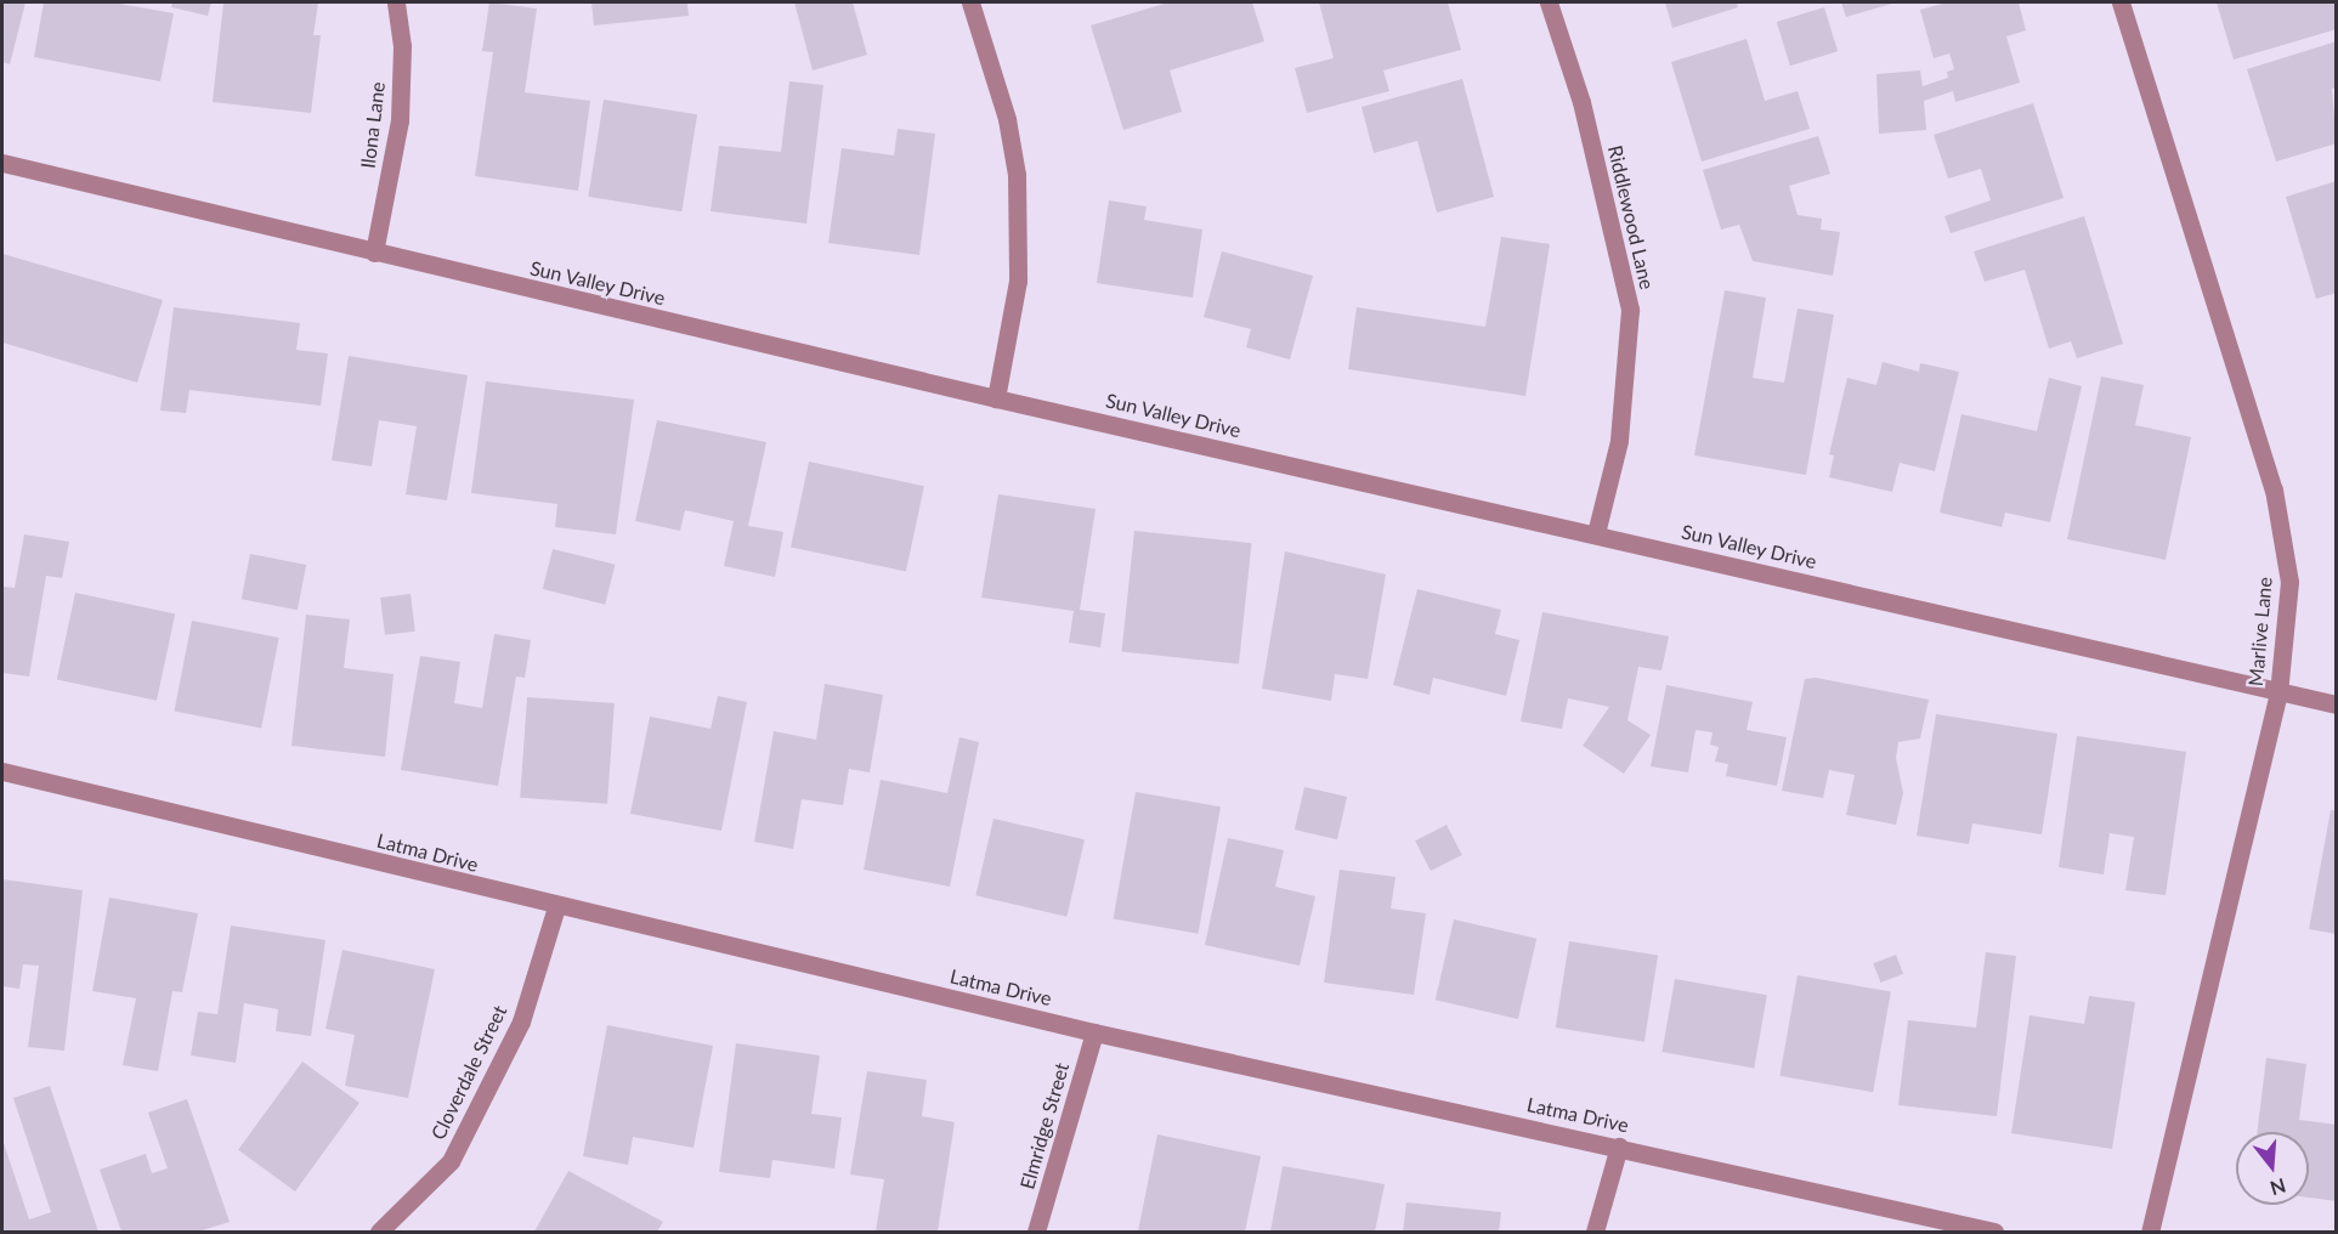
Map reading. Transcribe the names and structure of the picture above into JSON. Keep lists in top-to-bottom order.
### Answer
{
  "streets": {
    "street": [
      "Ilona Lane",
      "Riddlewood Lane",
      "Sun Valley Drive",
      "Marlive Lane",
      "Latma Drive",
      "Cloverdale Street",
      "Elmridge Street"
    ]
  },
  "crossings": [
    ["Ilona Lane", "Sun Valley Drive"],
    ["Riddlewood Lane", "Sun Valley Drive"],
    ["Sun Valley Drive", "Marlive Lane"],
    ["Latma Drive", "Cloverdale Street"],
    ["Latma Drive", "Elmridge Street"]
  ],
  "north": "bottom"
}
